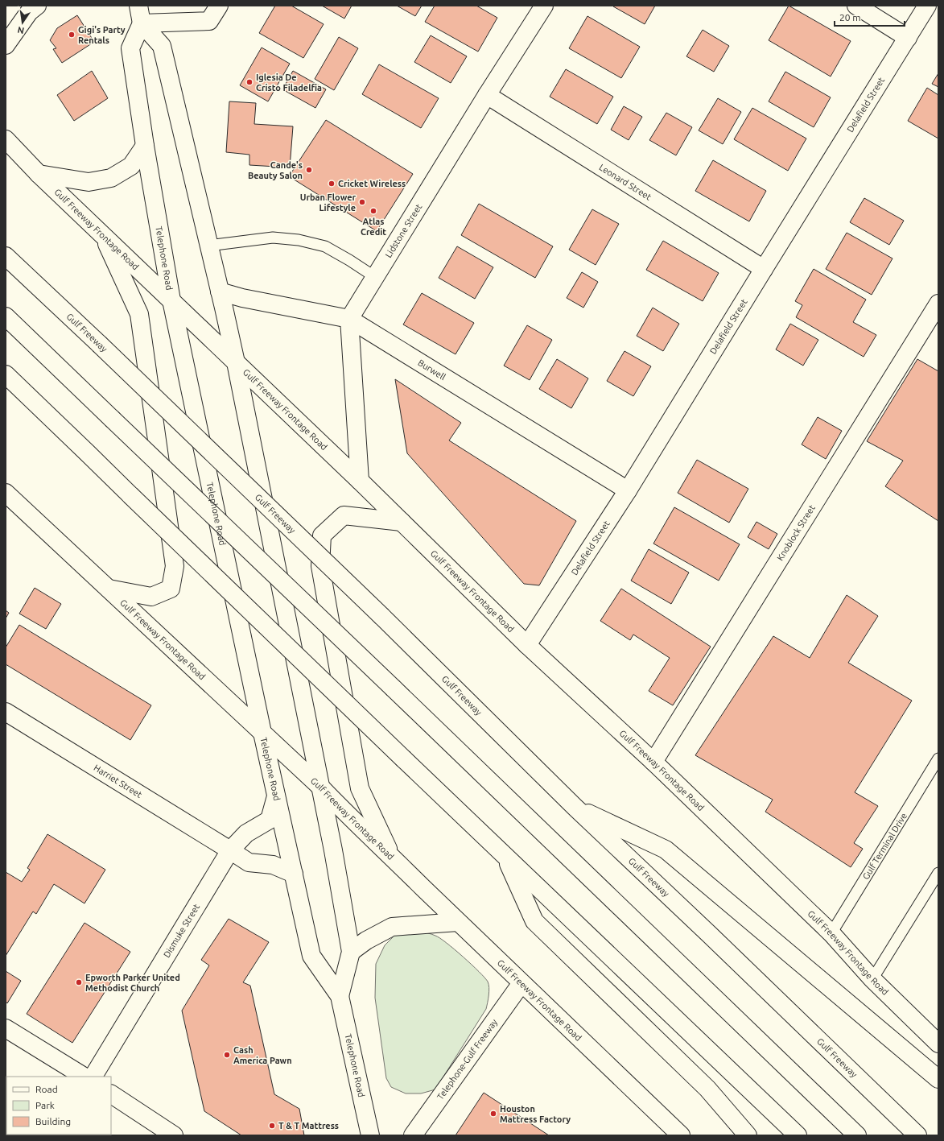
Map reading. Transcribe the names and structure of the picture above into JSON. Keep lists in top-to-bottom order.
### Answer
{
  "streets": {
    "main road": [
      "Delafield Street",
      "Leonard Street",
      "Gulf Freeway Frontage Road",
      "Lidstone Street",
      "Telephone Road",
      "Gulf Freeway",
      "Burwell",
      "Knoblock Street",
      "Harriet Street",
      "Dismuke Street",
      "Telephone-Gulf Freeway"
    ],
    "lane": ["Gulf Terminal Drive"]
  },
  "crossings": [
    ["Delafield Street", "Leonard Street"],
    ["Delafield Street", "Gulf Freeway Frontage Road"],
    ["Delafield Street", "Burwell"],
    ["Leonard Street", "Lidstone Street"],
    ["Gulf Freeway Frontage Road", "Telephone Road"],
    ["Gulf Freeway Frontage Road", "Knoblock Street"],
    ["Gulf Freeway Frontage Road", "Gulf Terminal Drive"],
    ["Gulf Freeway Frontage Road", "Telephone-Gulf Freeway"],
    ["Lidstone Street", "Burwell"],
    ["Telephone Road", "Burwell"],
    ["Telephone Road", "Harriet Street"],
    ["Telephone Road", "Dismuke Street"],
    ["Harriet Street", "Dismuke Street"]
  ],
  "places": [
    "Gigi's Party Rentals",
    "Iglesia De Cristo Filadelfia",
    "Cande's Beauty Salon",
    "Cricket Wireless",
    "Urban Flower Lifestyle",
    "Atlas Credit",
    "Epworth Parker United Methodist Church",
    "Cash America Pawn",
    "Houston Mattress Factory",
    "T & T Mattress"
  ],
  "legend": ["Road", "Park", "Building"],
  "scale_bar": "20 m",
  "north": "bottom"
}
